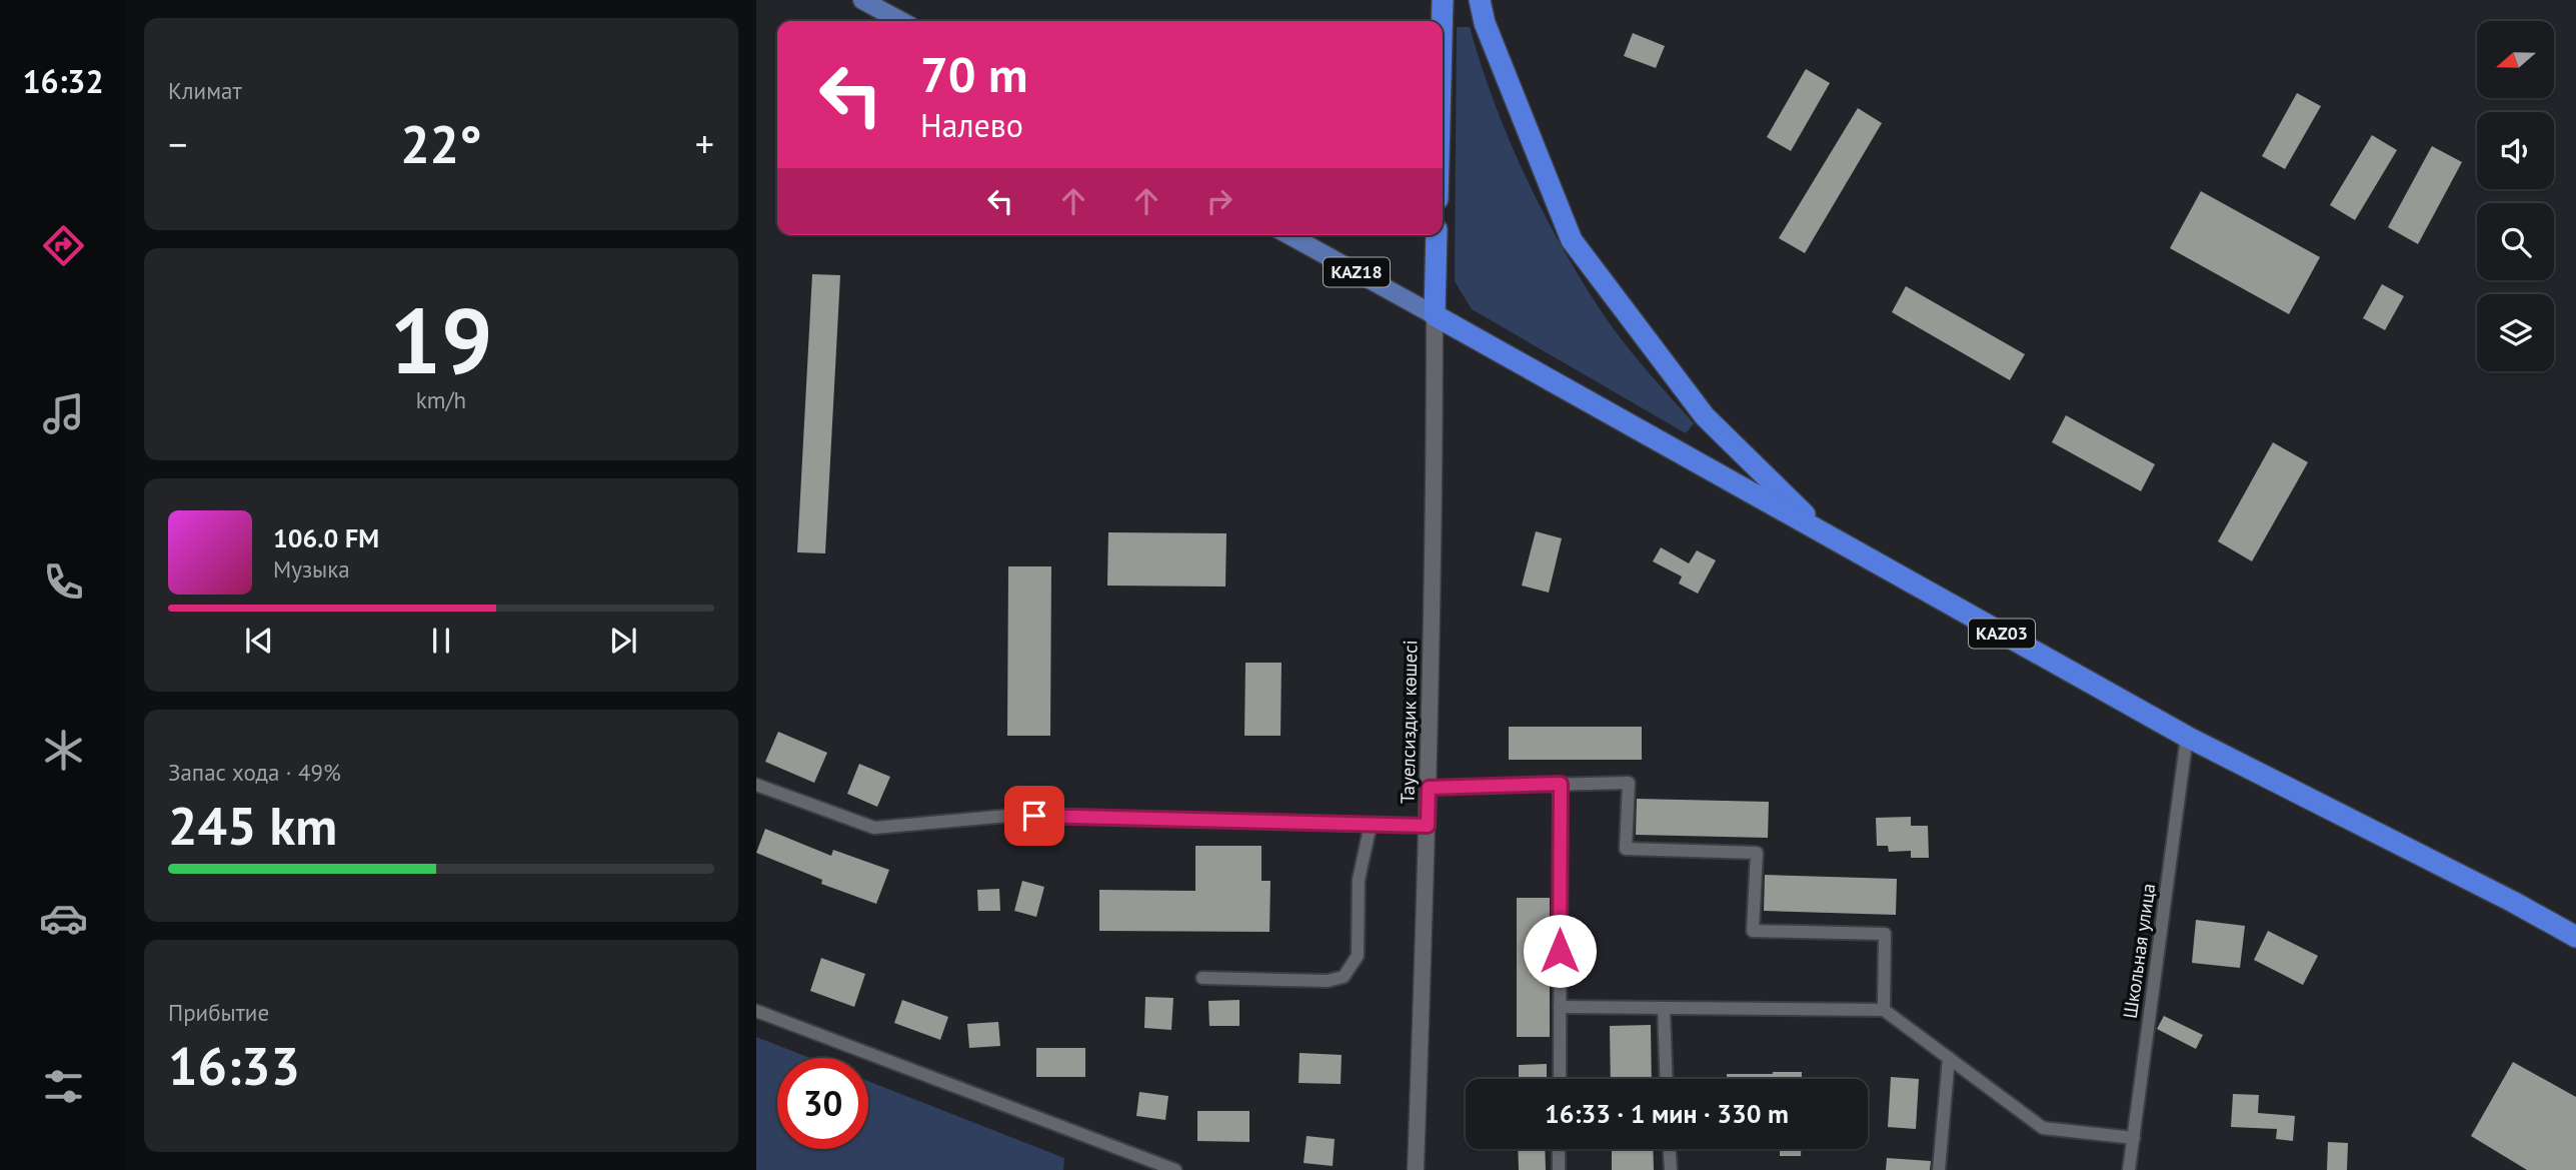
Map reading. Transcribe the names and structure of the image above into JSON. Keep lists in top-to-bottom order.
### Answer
{
  "streets": {
    "highway": ["KАZ03"],
    "main road": ["KAZ18"],
    "street": ["Тауелсиздик көшесі", "Школьная улица"]
  },
  "crossings": [
    ["KAZ18", "KАZ03"],
    ["KAZ18", "Тауелсиздик көшесі"],
    ["KАZ03", "Тауелсиздик көшесі"],
    ["KАZ03", "Школьная улица"]
  ],
  "north": "left",
  "page": {
    "tabs": "16:32",
    "tile": [
      "Климат",
      ["19", "km/h"],
      ["Запас хода · 49%", "245 km"],
      ["Прибытие", "16:33"]
    ],
    "turn": ["70 m", "Налево"],
    "heat": ["−", "22°", "+"],
    "song": ["106.0 FM", "Музыка"],
    "limit": "30",
    "trip": "16:33 · 1 мин · 330 m"
  }
}
